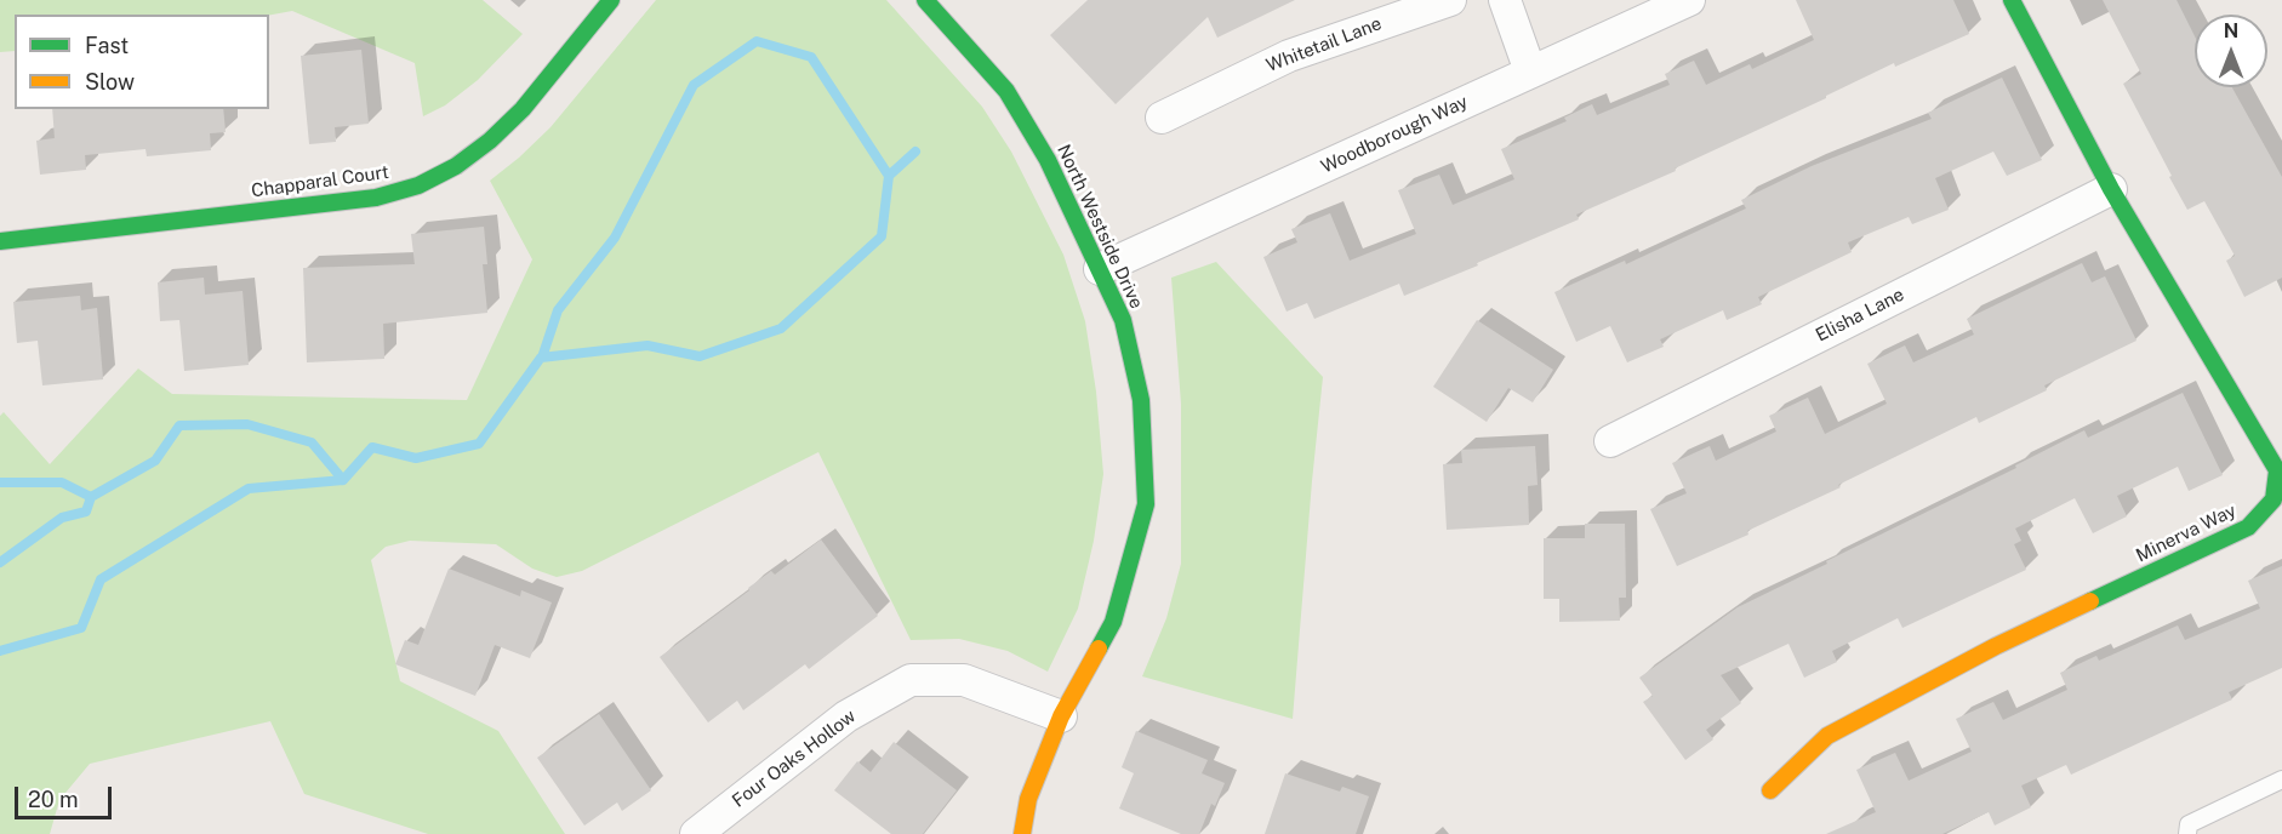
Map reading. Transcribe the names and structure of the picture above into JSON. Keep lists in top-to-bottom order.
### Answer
{
  "streets": {
    "street": [
      "Whitetail Lane",
      "Woodborough Way",
      "Chapparal Court",
      "North Westside Drive",
      "Elisha Lane",
      "Minerva Way",
      "Four Oaks Hollow"
    ]
  },
  "crossings": [
    ["Woodborough Way", "North Westside Drive"],
    ["North Westside Drive", "Four Oaks Hollow"],
    ["Elisha Lane", "Minerva Way"]
  ],
  "legend": ["Fast", "Slow"],
  "scale_bar": "20 m",
  "north": "top"
}
